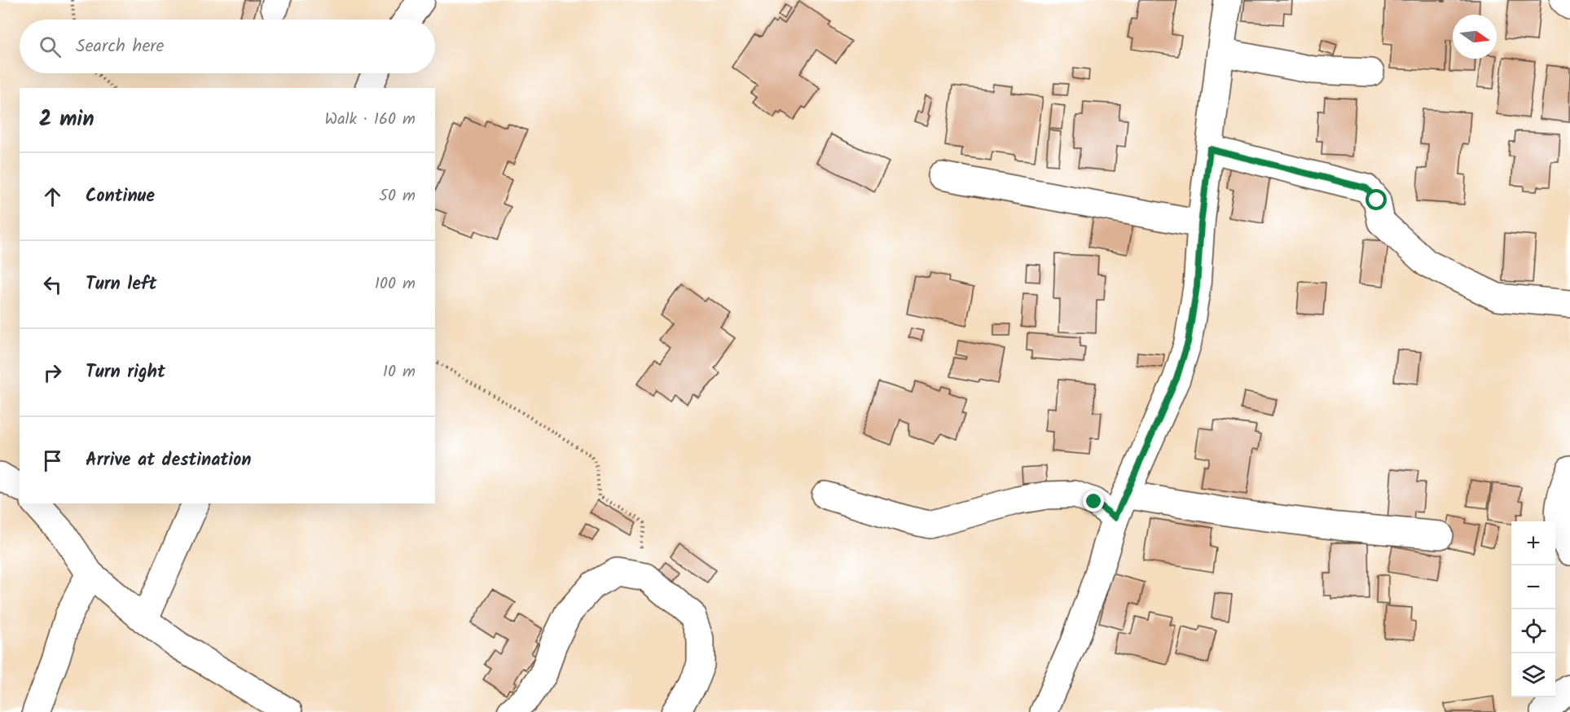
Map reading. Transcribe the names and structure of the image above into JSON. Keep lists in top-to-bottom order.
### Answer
{
  "north": "right",
  "page": {
    "search": "Search here",
    "heading": ["2 min", "Walk · 160 m"],
    "list": [
      ["Continue", "50 m"],
      ["Turn left", "100 m"],
      ["Turn right", "10 m"],
      "Arrive at destination"
    ],
    "map_buttons": ["+", "−"]
  }
}
